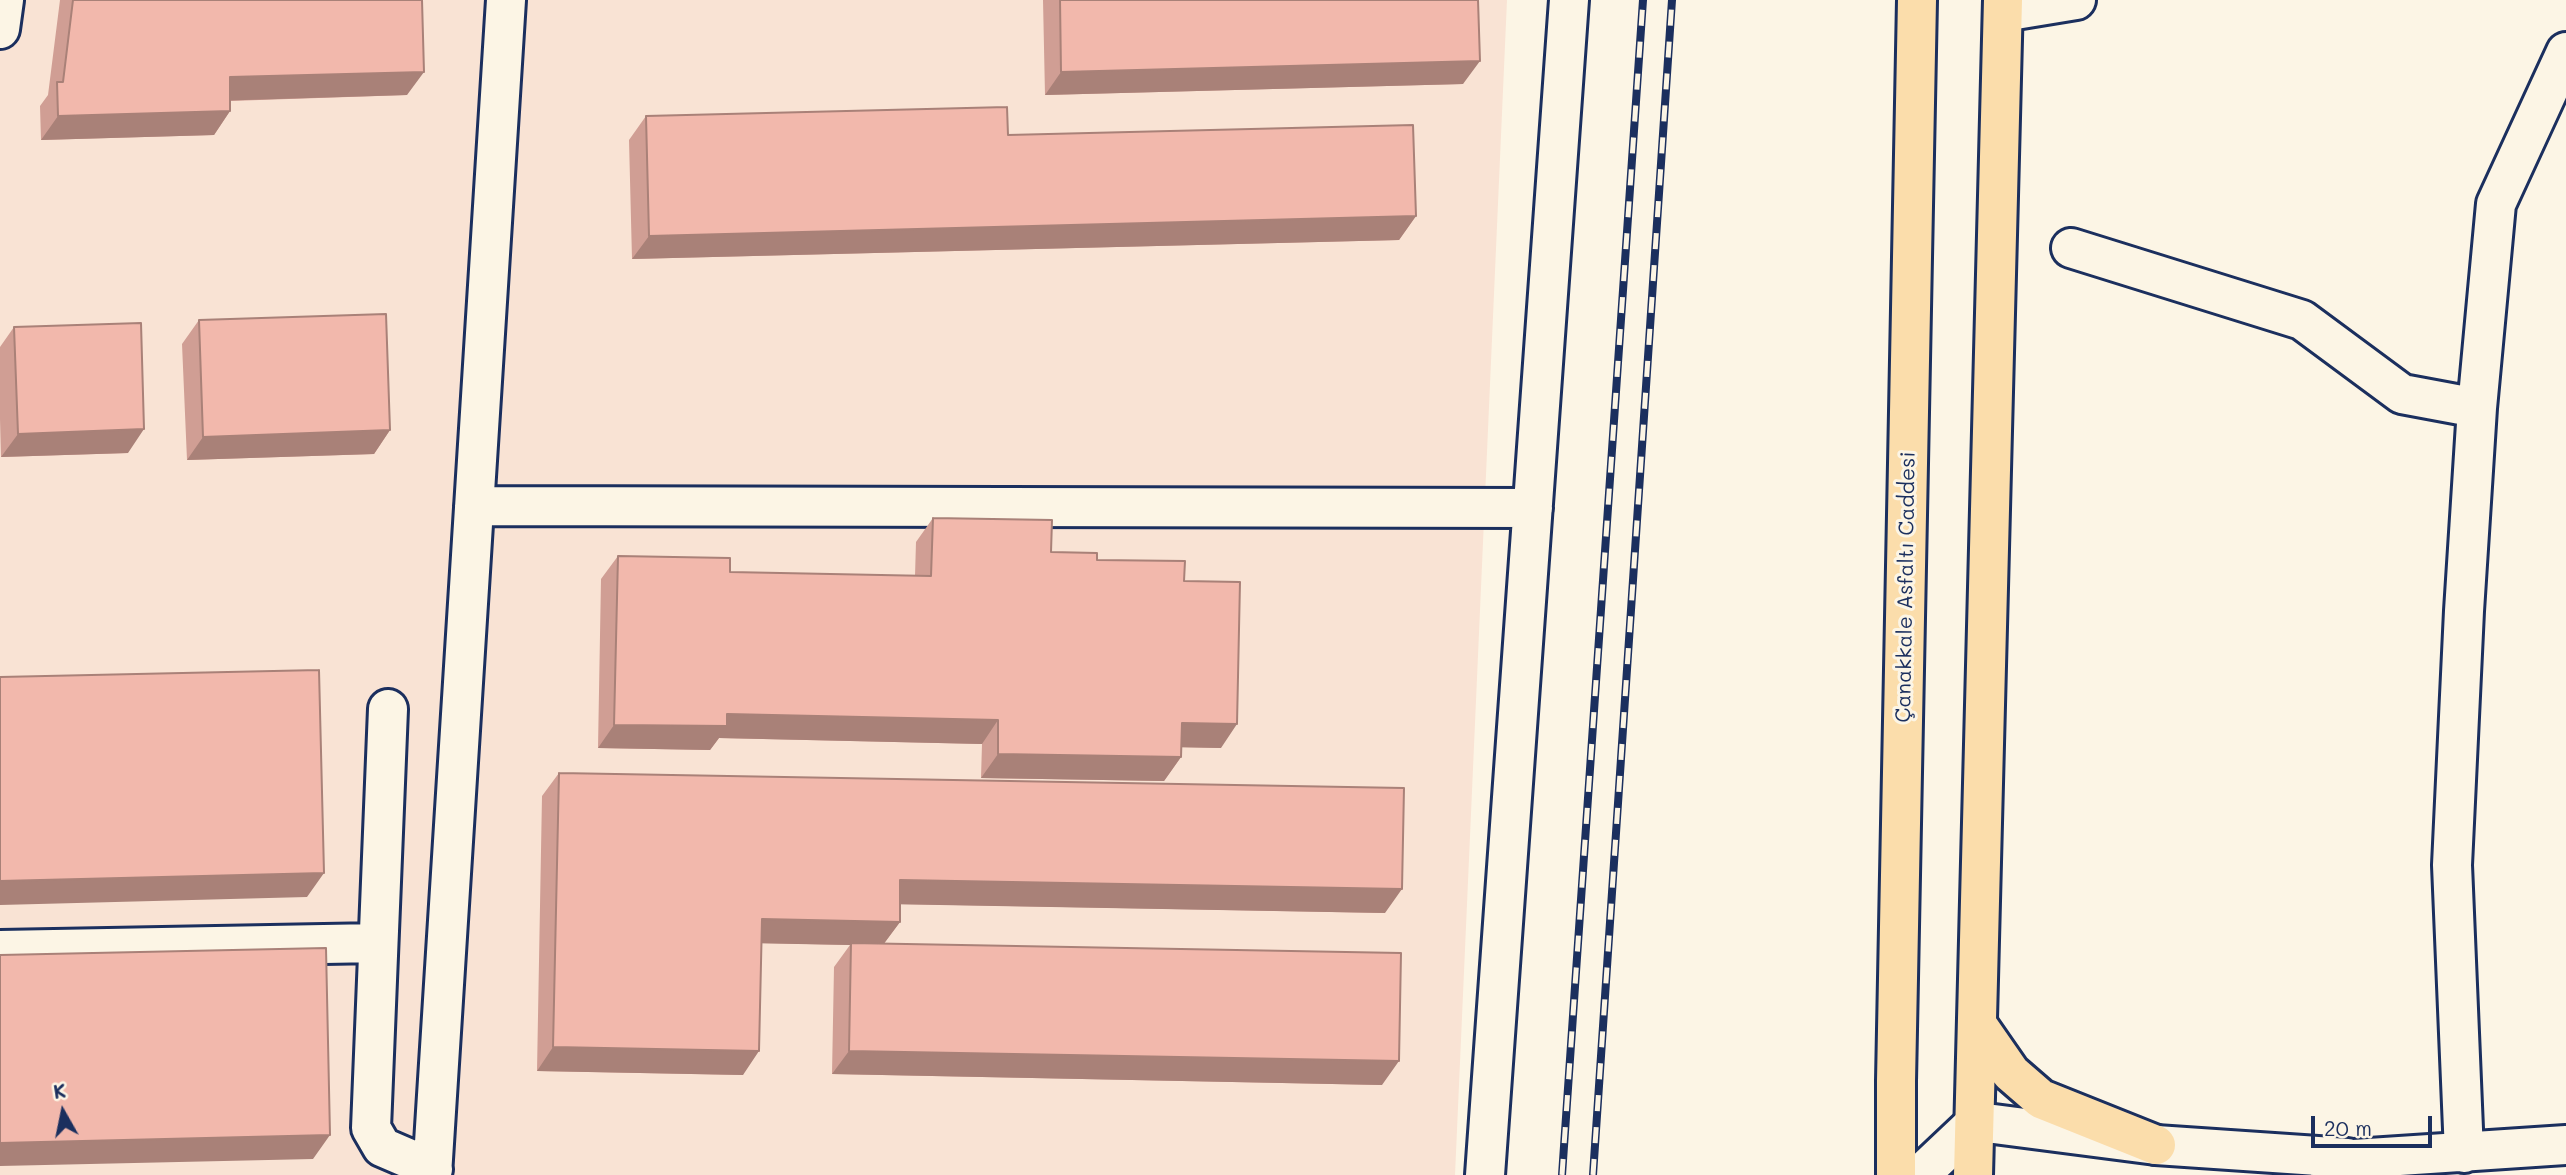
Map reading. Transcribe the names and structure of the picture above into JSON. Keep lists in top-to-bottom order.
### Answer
{
  "streets": {
    "highway": ["Çanakkale Asfaltı Caddesi"]
  },
  "scale_bar": "20 m",
  "north": "top"
}
